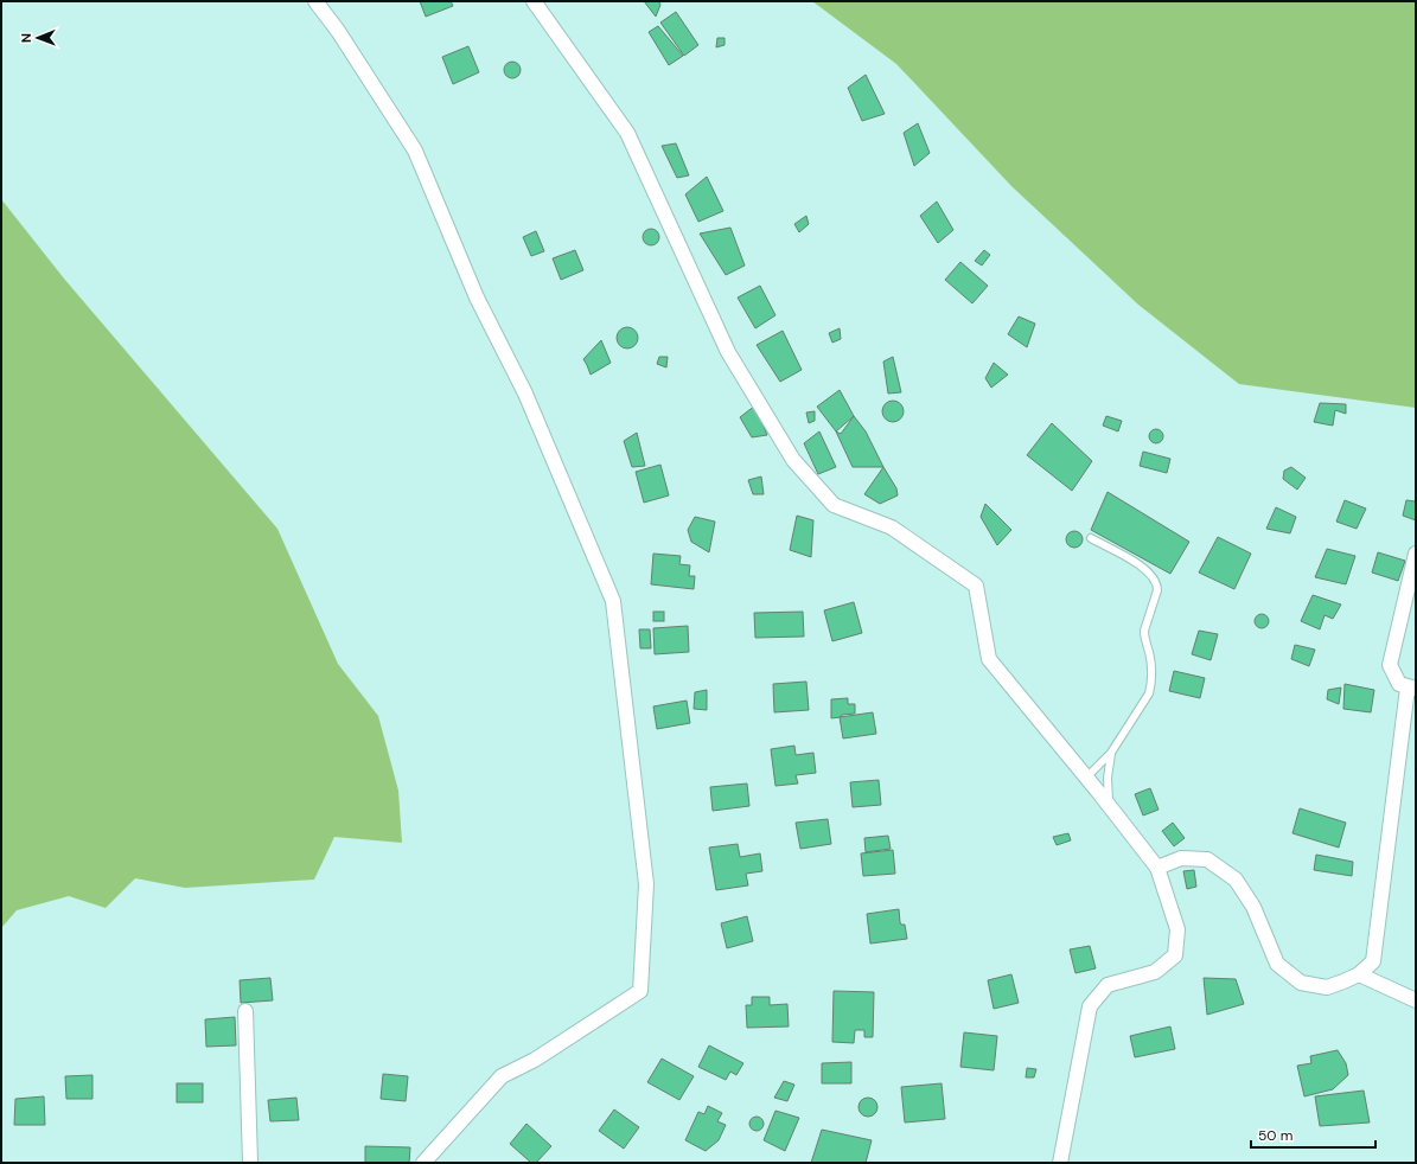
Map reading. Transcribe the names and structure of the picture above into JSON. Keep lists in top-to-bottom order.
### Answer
{
  "scale_bar": "50 m",
  "north": "left"
}
